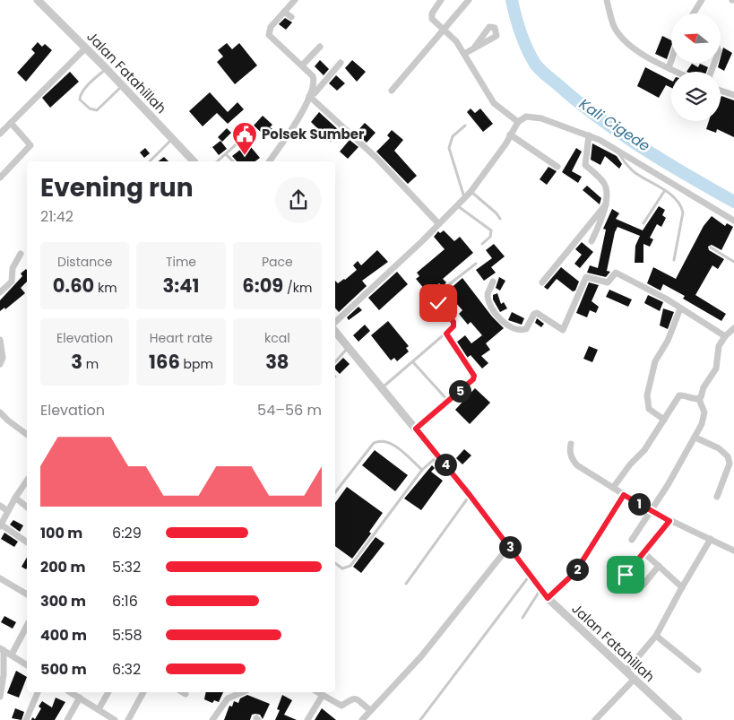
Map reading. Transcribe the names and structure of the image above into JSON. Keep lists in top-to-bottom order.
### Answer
{
  "streets": {
    "street": ["Jalan Fatahillah"]
  },
  "water": ["Kali Cigede"],
  "places": {
    "public building": ["Polsek Sumber"]
  },
  "north": "left",
  "page": {
    "heading": ["Evening run", "21:42"],
    "stats": [
      ["Distance", "0.60 km"],
      ["Time", "3:41"],
      ["Pace", "6:09 /km"],
      ["Elevation", "3 m"],
      ["Heart rate", "166 bpm"],
      ["kcal", "38"]
    ],
    "pins": [
      "5",
      "4",
      "1",
      "3",
      "2"
    ],
    "chart": ["Elevation", "54–56 m"],
    "list": [
      {
        "name": "100 m",
        "note": "6:29"
      },
      {
        "name": "200 m",
        "note": "5:32"
      },
      {
        "name": "300 m",
        "note": "6:16"
      },
      {
        "name": "400 m",
        "note": "5:58"
      },
      {
        "name": "500 m",
        "note": "6:32"
      }
    ]
  }
}
